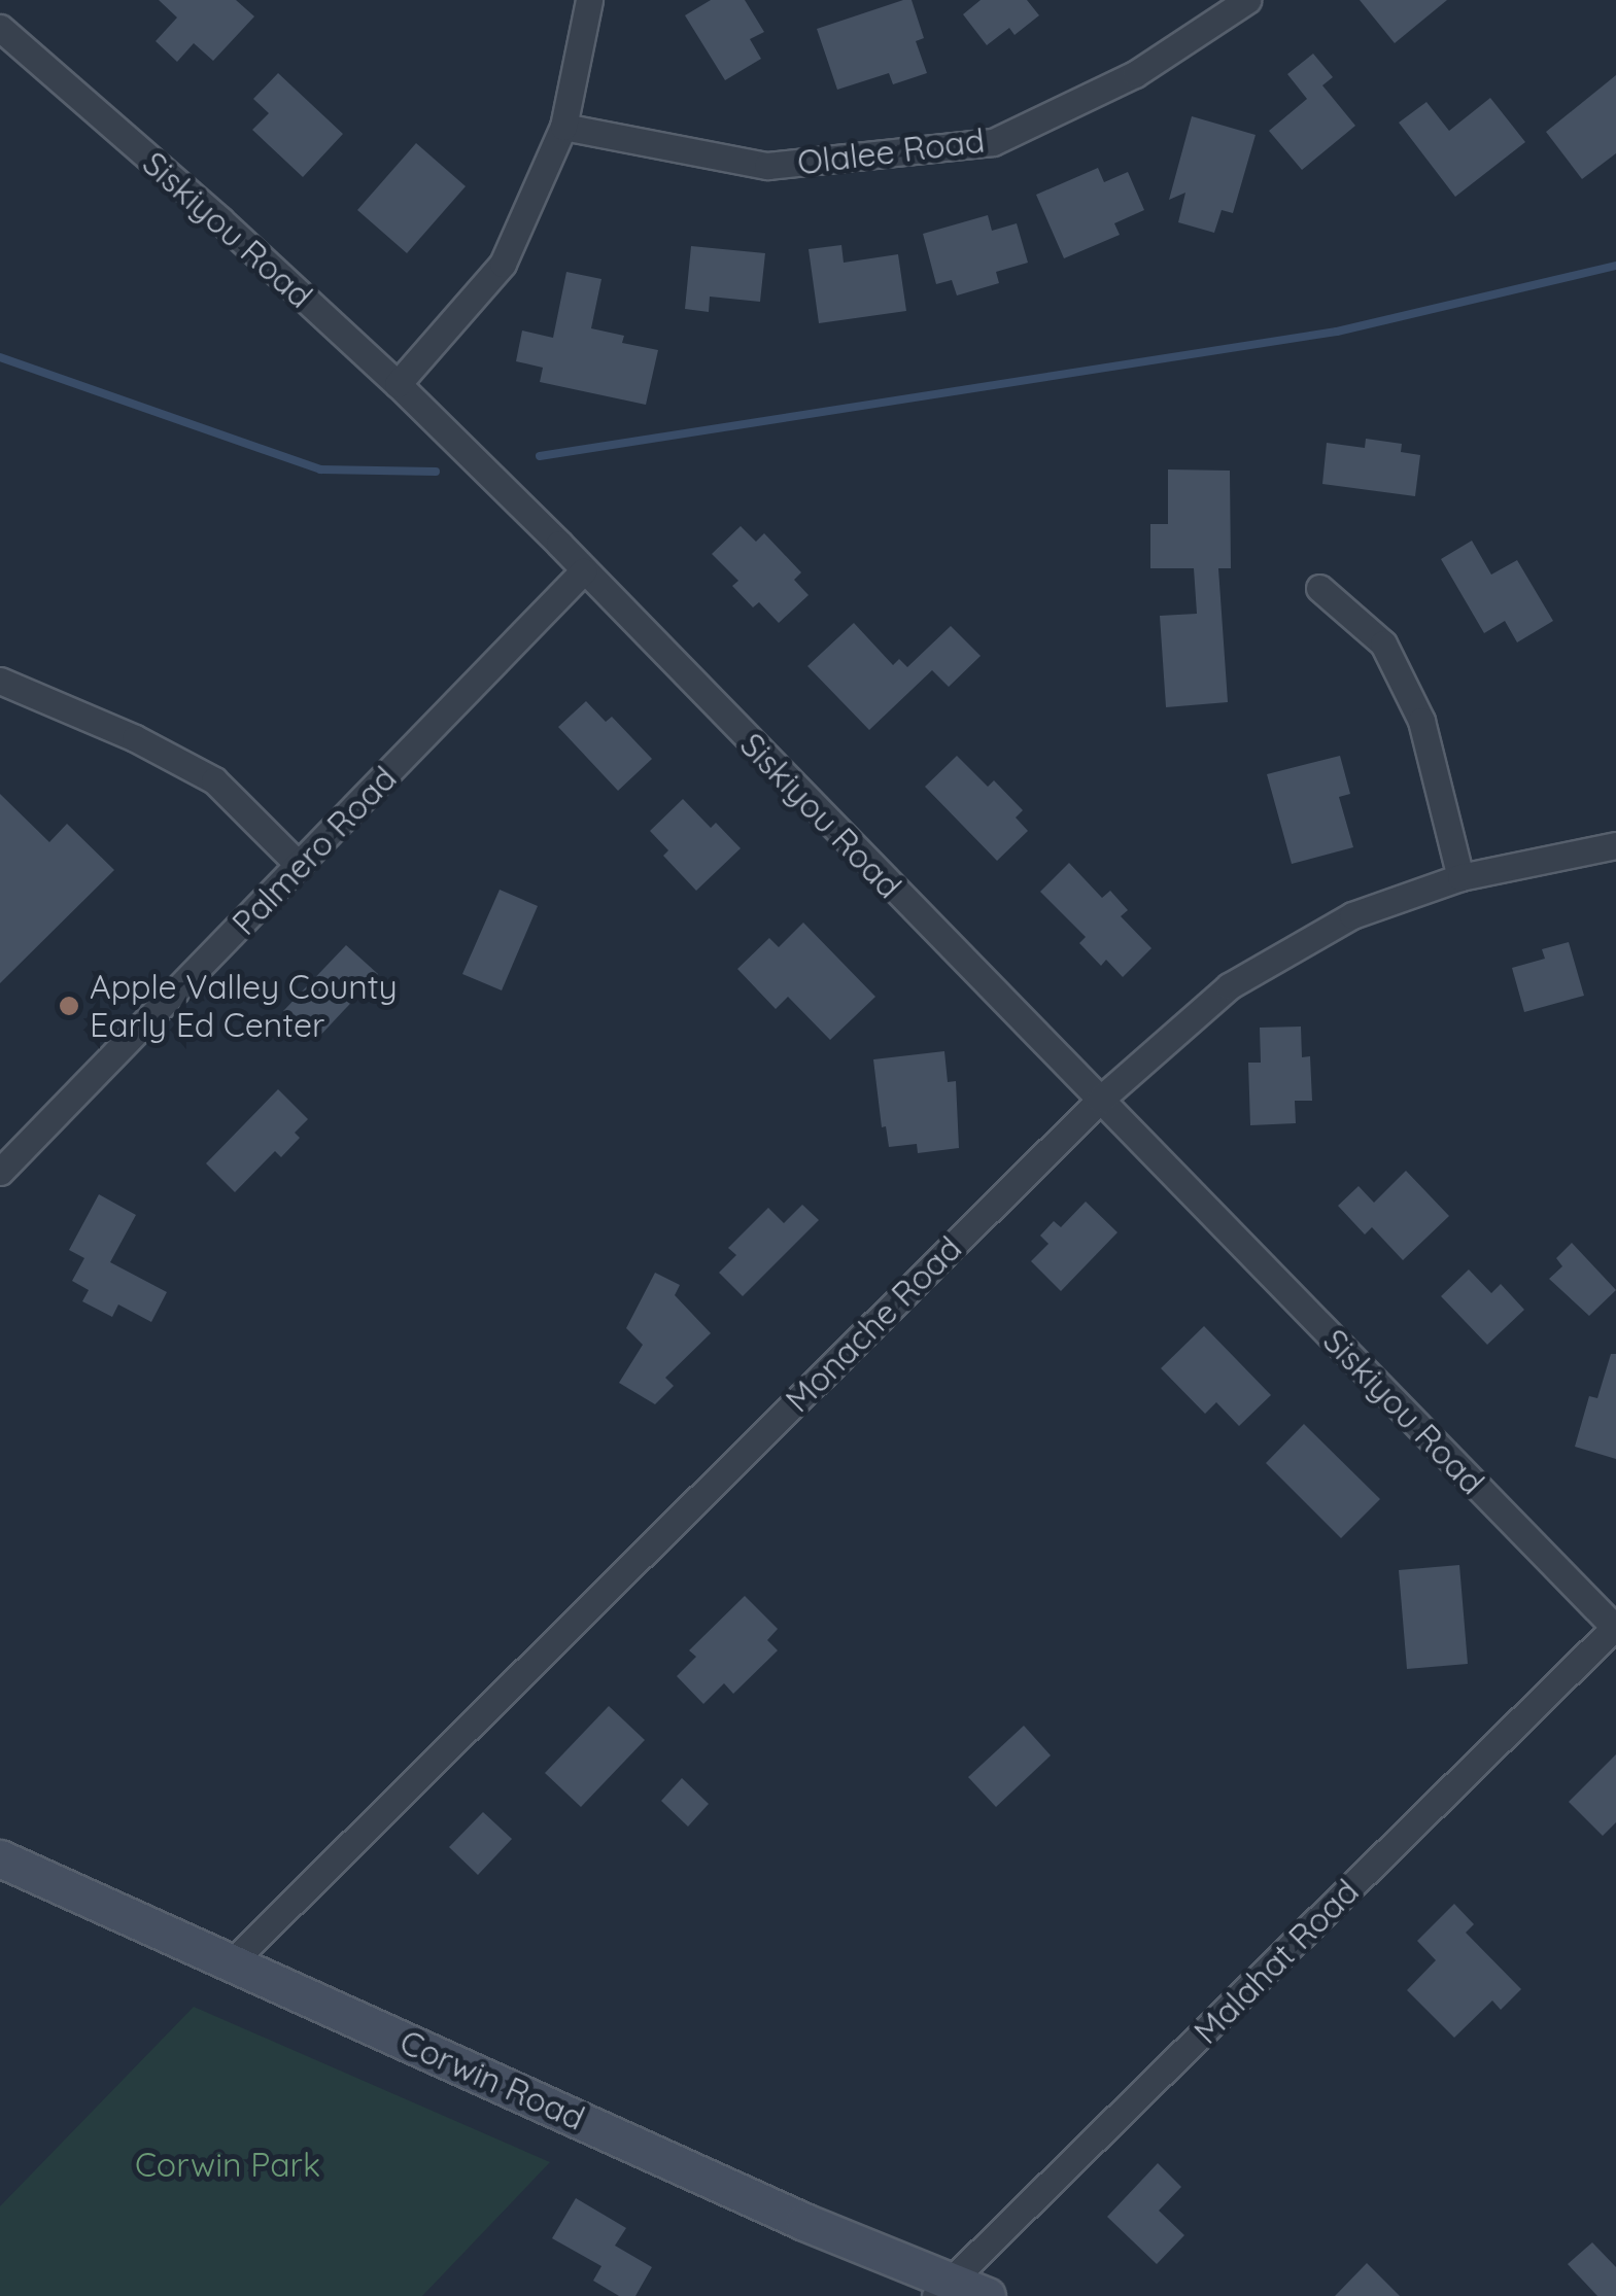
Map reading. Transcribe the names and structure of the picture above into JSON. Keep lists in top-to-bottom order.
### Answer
{
  "streets": {
    "main road": ["Corwin Road"],
    "street": [
      "Olalee Road",
      "Siskiyou Road",
      "Palmero Road",
      "Monache Road",
      "Malahat Road"
    ]
  },
  "crossings": [
    ["Siskiyou Road", "Palmero Road"],
    ["Siskiyou Road", "Monache Road"],
    ["Siskiyou Road", "Malahat Road"],
    ["Monache Road", "Corwin Road"],
    ["Malahat Road", "Corwin Road"]
  ],
  "parks": ["Corwin Park"],
  "places": ["Apple Valley County Early Ed Center"]
}
